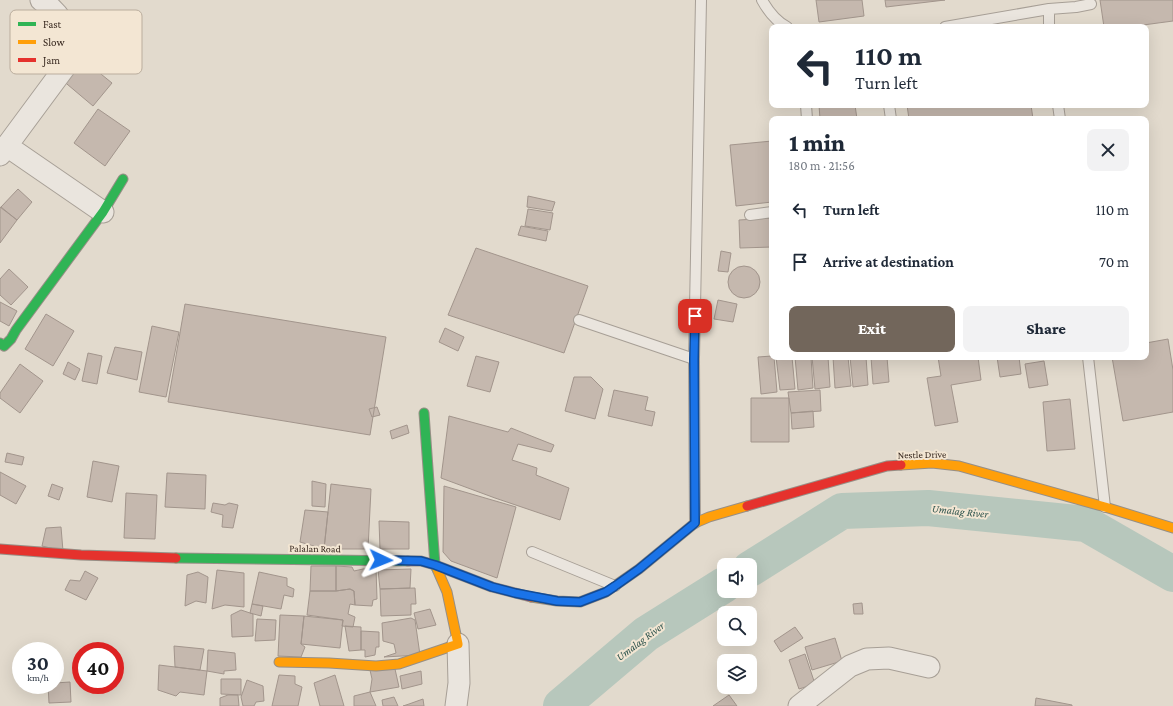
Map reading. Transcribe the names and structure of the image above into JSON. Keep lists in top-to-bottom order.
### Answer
{
  "streets": {
    "street": ["Nestle Drive", "Palalan Road"]
  },
  "crossings": [
    ["Nestle Drive", "Palalan Road"]
  ],
  "water": ["Umalag River"],
  "legend": ["Fast", "Slow", "Jam"],
  "page": {
    "turn": ["110 m", "Turn left"],
    "heading": ["1 min", "180 m · 21:56"],
    "list": [
      {
        "name": "Turn left",
        "value": "110 m"
      },
      {
        "name": "Arrive at destination",
        "value": "70 m"
      }
    ],
    "buttons": ["Exit", "Share"],
    "speed": "30 km/h",
    "limit": "40"
  }
}
